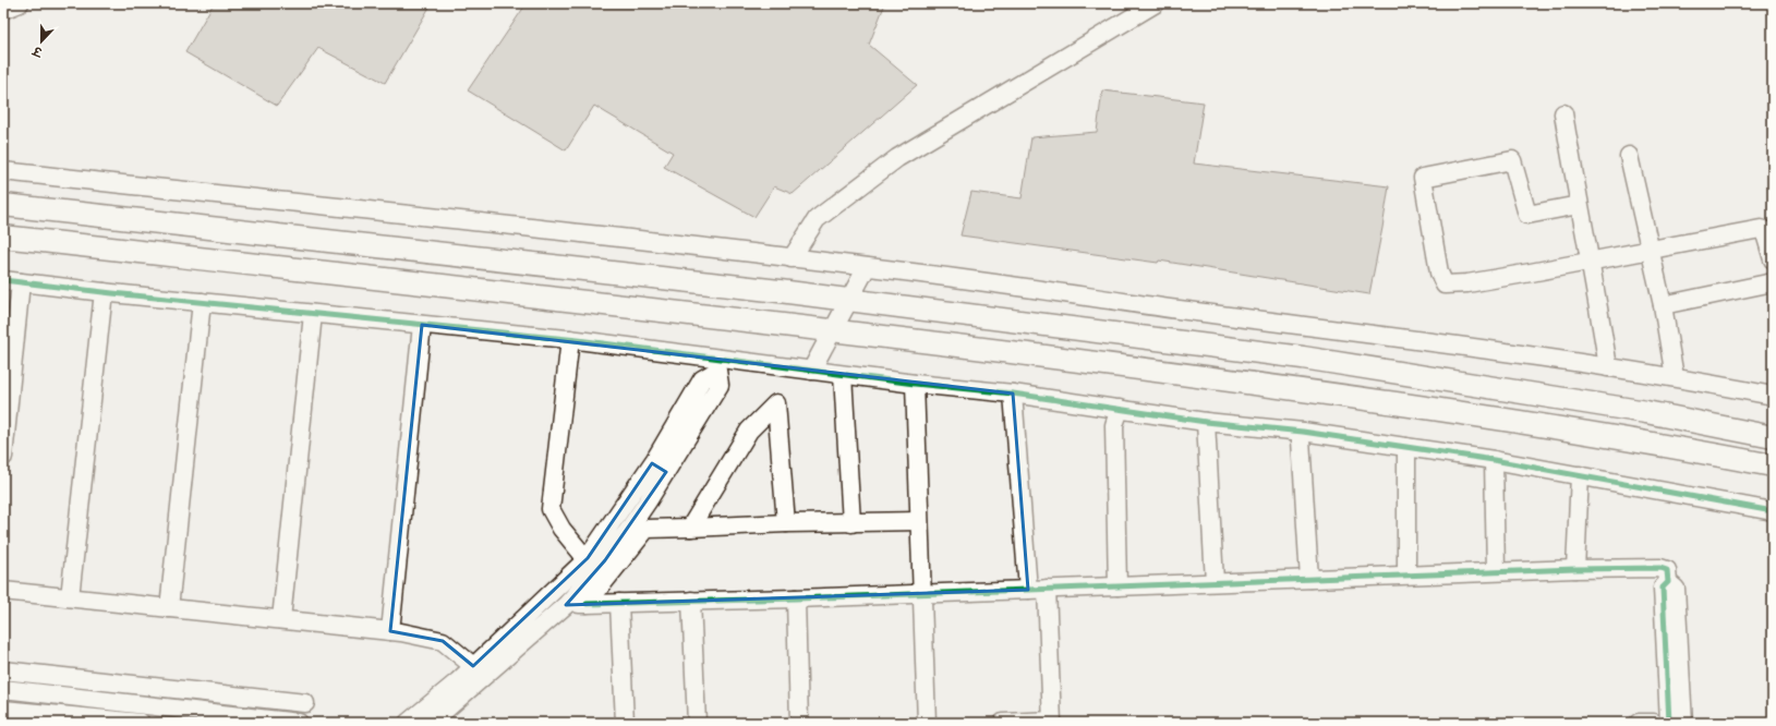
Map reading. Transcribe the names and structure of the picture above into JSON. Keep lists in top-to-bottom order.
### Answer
{
  "north": "bottom"
}
